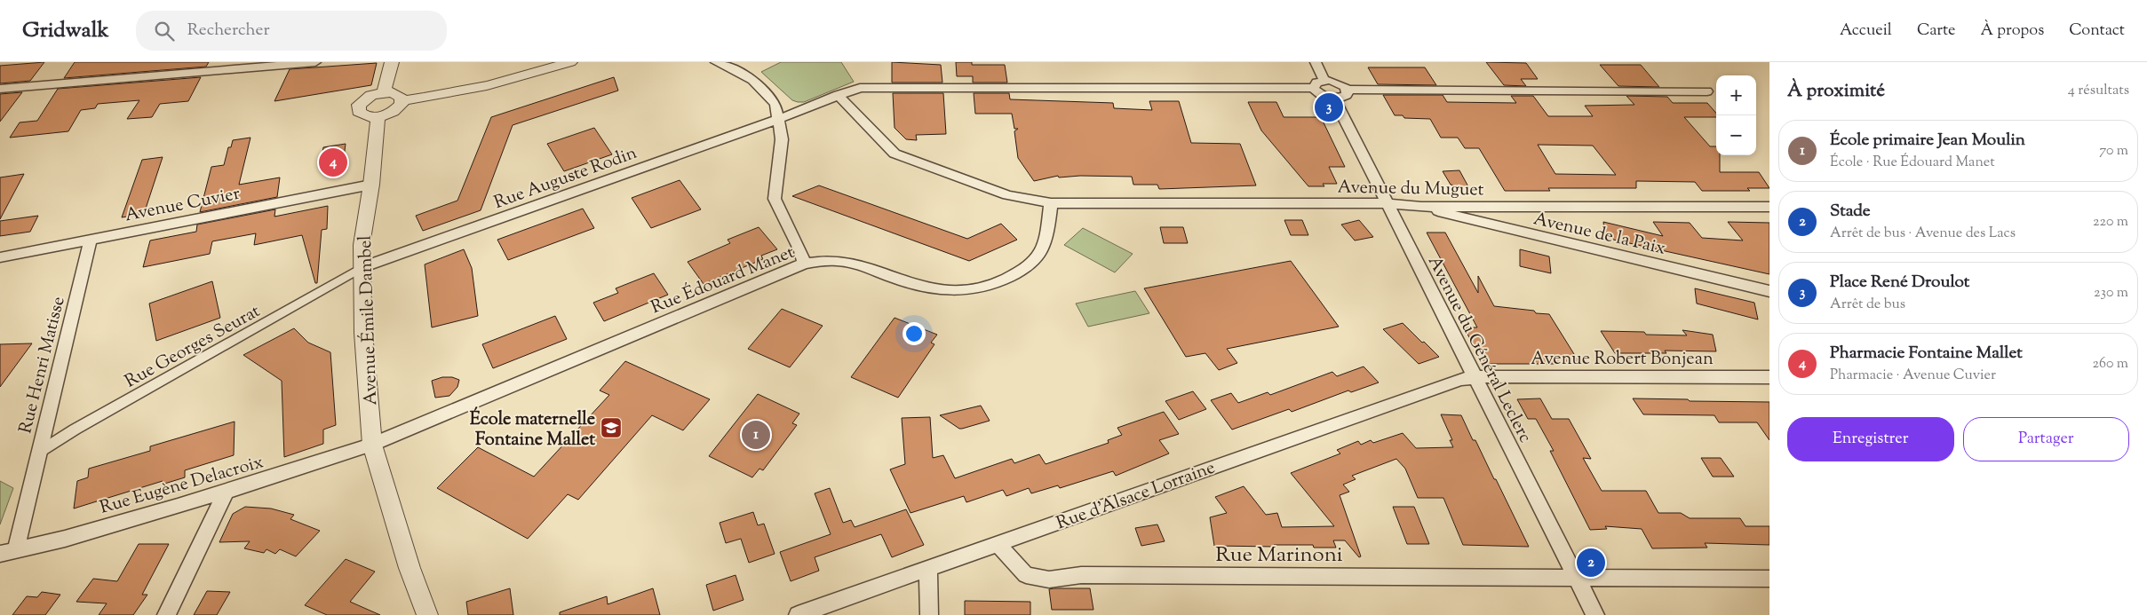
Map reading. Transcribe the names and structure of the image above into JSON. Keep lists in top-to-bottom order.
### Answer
{
  "streets": {
    "street": [
      "Rue Auguste Rodin",
      "Avenue du Muguet",
      "Avenue Cuvier",
      "Avenue de la Paix",
      "Rue Édouard Manet",
      "Avenue Émile Dambel",
      "Rue Georges Seurat",
      "Avenue du Général Leclerc",
      "Avenue Robert Bonjean",
      "Rue Henri Matisse",
      "Rue Eugène Delacroix",
      "Rue d'Alsace Lorraine",
      "Rue Marinoni"
    ]
  },
  "crossings": [
    ["Rue Auguste Rodin", "Avenue Émile Dambel"],
    ["Rue Auguste Rodin", "Rue Georges Seurat"],
    ["Avenue du Muguet", "Avenue de la Paix"],
    ["Avenue du Muguet", "Rue Édouard Manet"],
    ["Avenue du Muguet", "Avenue du Général Leclerc"],
    ["Avenue Cuvier", "Avenue Émile Dambel"],
    ["Avenue Cuvier", "Rue Henri Matisse"],
    ["Rue Édouard Manet", "Avenue Émile Dambel"],
    ["Rue Édouard Manet", "Rue Eugène Delacroix"],
    ["Avenue Émile Dambel", "Rue Georges Seurat"],
    ["Avenue Émile Dambel", "Rue Eugène Delacroix"],
    ["Rue Georges Seurat", "Rue Henri Matisse"],
    ["Avenue du Général Leclerc", "Avenue Robert Bonjean"],
    ["Avenue du Général Leclerc", "Rue d'Alsace Lorraine"],
    ["Avenue du Général Leclerc", "Rue Marinoni"],
    ["Avenue Robert Bonjean", "Rue d'Alsace Lorraine"],
    ["Rue Henri Matisse", "Rue Eugène Delacroix"],
    ["Rue d'Alsace Lorraine", "Rue Marinoni"]
  ],
  "places": {
    "school or university": ["École maternelle Fontaine Mallet"]
  },
  "page": {
    "header": "Gridwalk",
    "search": "Rechercher",
    "nav": [
      "Accueil",
      "Carte",
      "À propos",
      "Contact"
    ],
    "heading": ["À proximité", "4 résultats"],
    "map_buttons": ["+", "−"],
    "pins": [
      "3",
      "4",
      "1",
      "2"
    ],
    "list": [
      {
        "mark": "1",
        "name": "École primaire Jean Moulin",
        "note": "École · Rue Édouard Manet",
        "value": "70 m"
      },
      {
        "mark": "2",
        "name": "Stade",
        "note": "Arrêt de bus · Avenue des Lacs",
        "value": "220 m"
      },
      {
        "mark": "3",
        "name": "Place René Droulot",
        "note": "Arrêt de bus",
        "value": "230 m"
      },
      {
        "mark": "4",
        "name": "Pharmacie Fontaine Mallet",
        "note": "Pharmacie · Avenue Cuvier",
        "value": "260 m"
      }
    ],
    "buttons": ["Enregistrer", "Partager"]
  }
}
